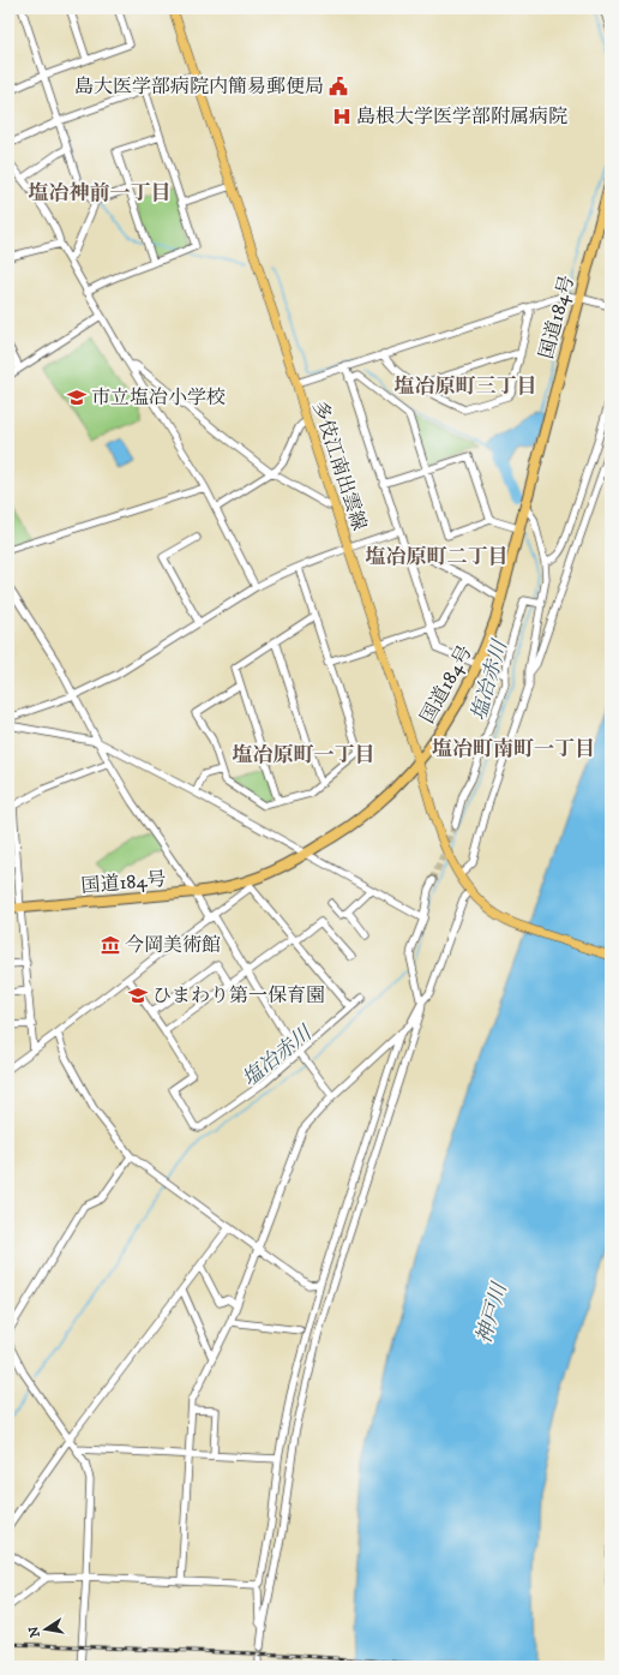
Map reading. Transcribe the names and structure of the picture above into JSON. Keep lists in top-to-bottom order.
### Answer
{
  "streets": {
    "highway": ["国道184号"],
    "main road": ["多伎江南出雲線"]
  },
  "crossings": [
    ["国道184号", "多伎江南出雲線"]
  ],
  "districts": [
    "塩冶神前一丁目",
    "塩冶原町三丁目",
    "塩冶原町二丁目",
    "塩冶町南町一丁目",
    "塩冶原町一丁目"
  ],
  "water": ["塩冶赤川", "神戸川"],
  "places": {
    "public building": ["島大医学部病院内簡易郵便局"],
    "hospital": ["島根大学医学部附属病院"],
    "school or university": ["市立塩冶小学校", "ひまわり第一保育園"],
    "museum": ["今岡美術館"]
  },
  "north": "left"
}
